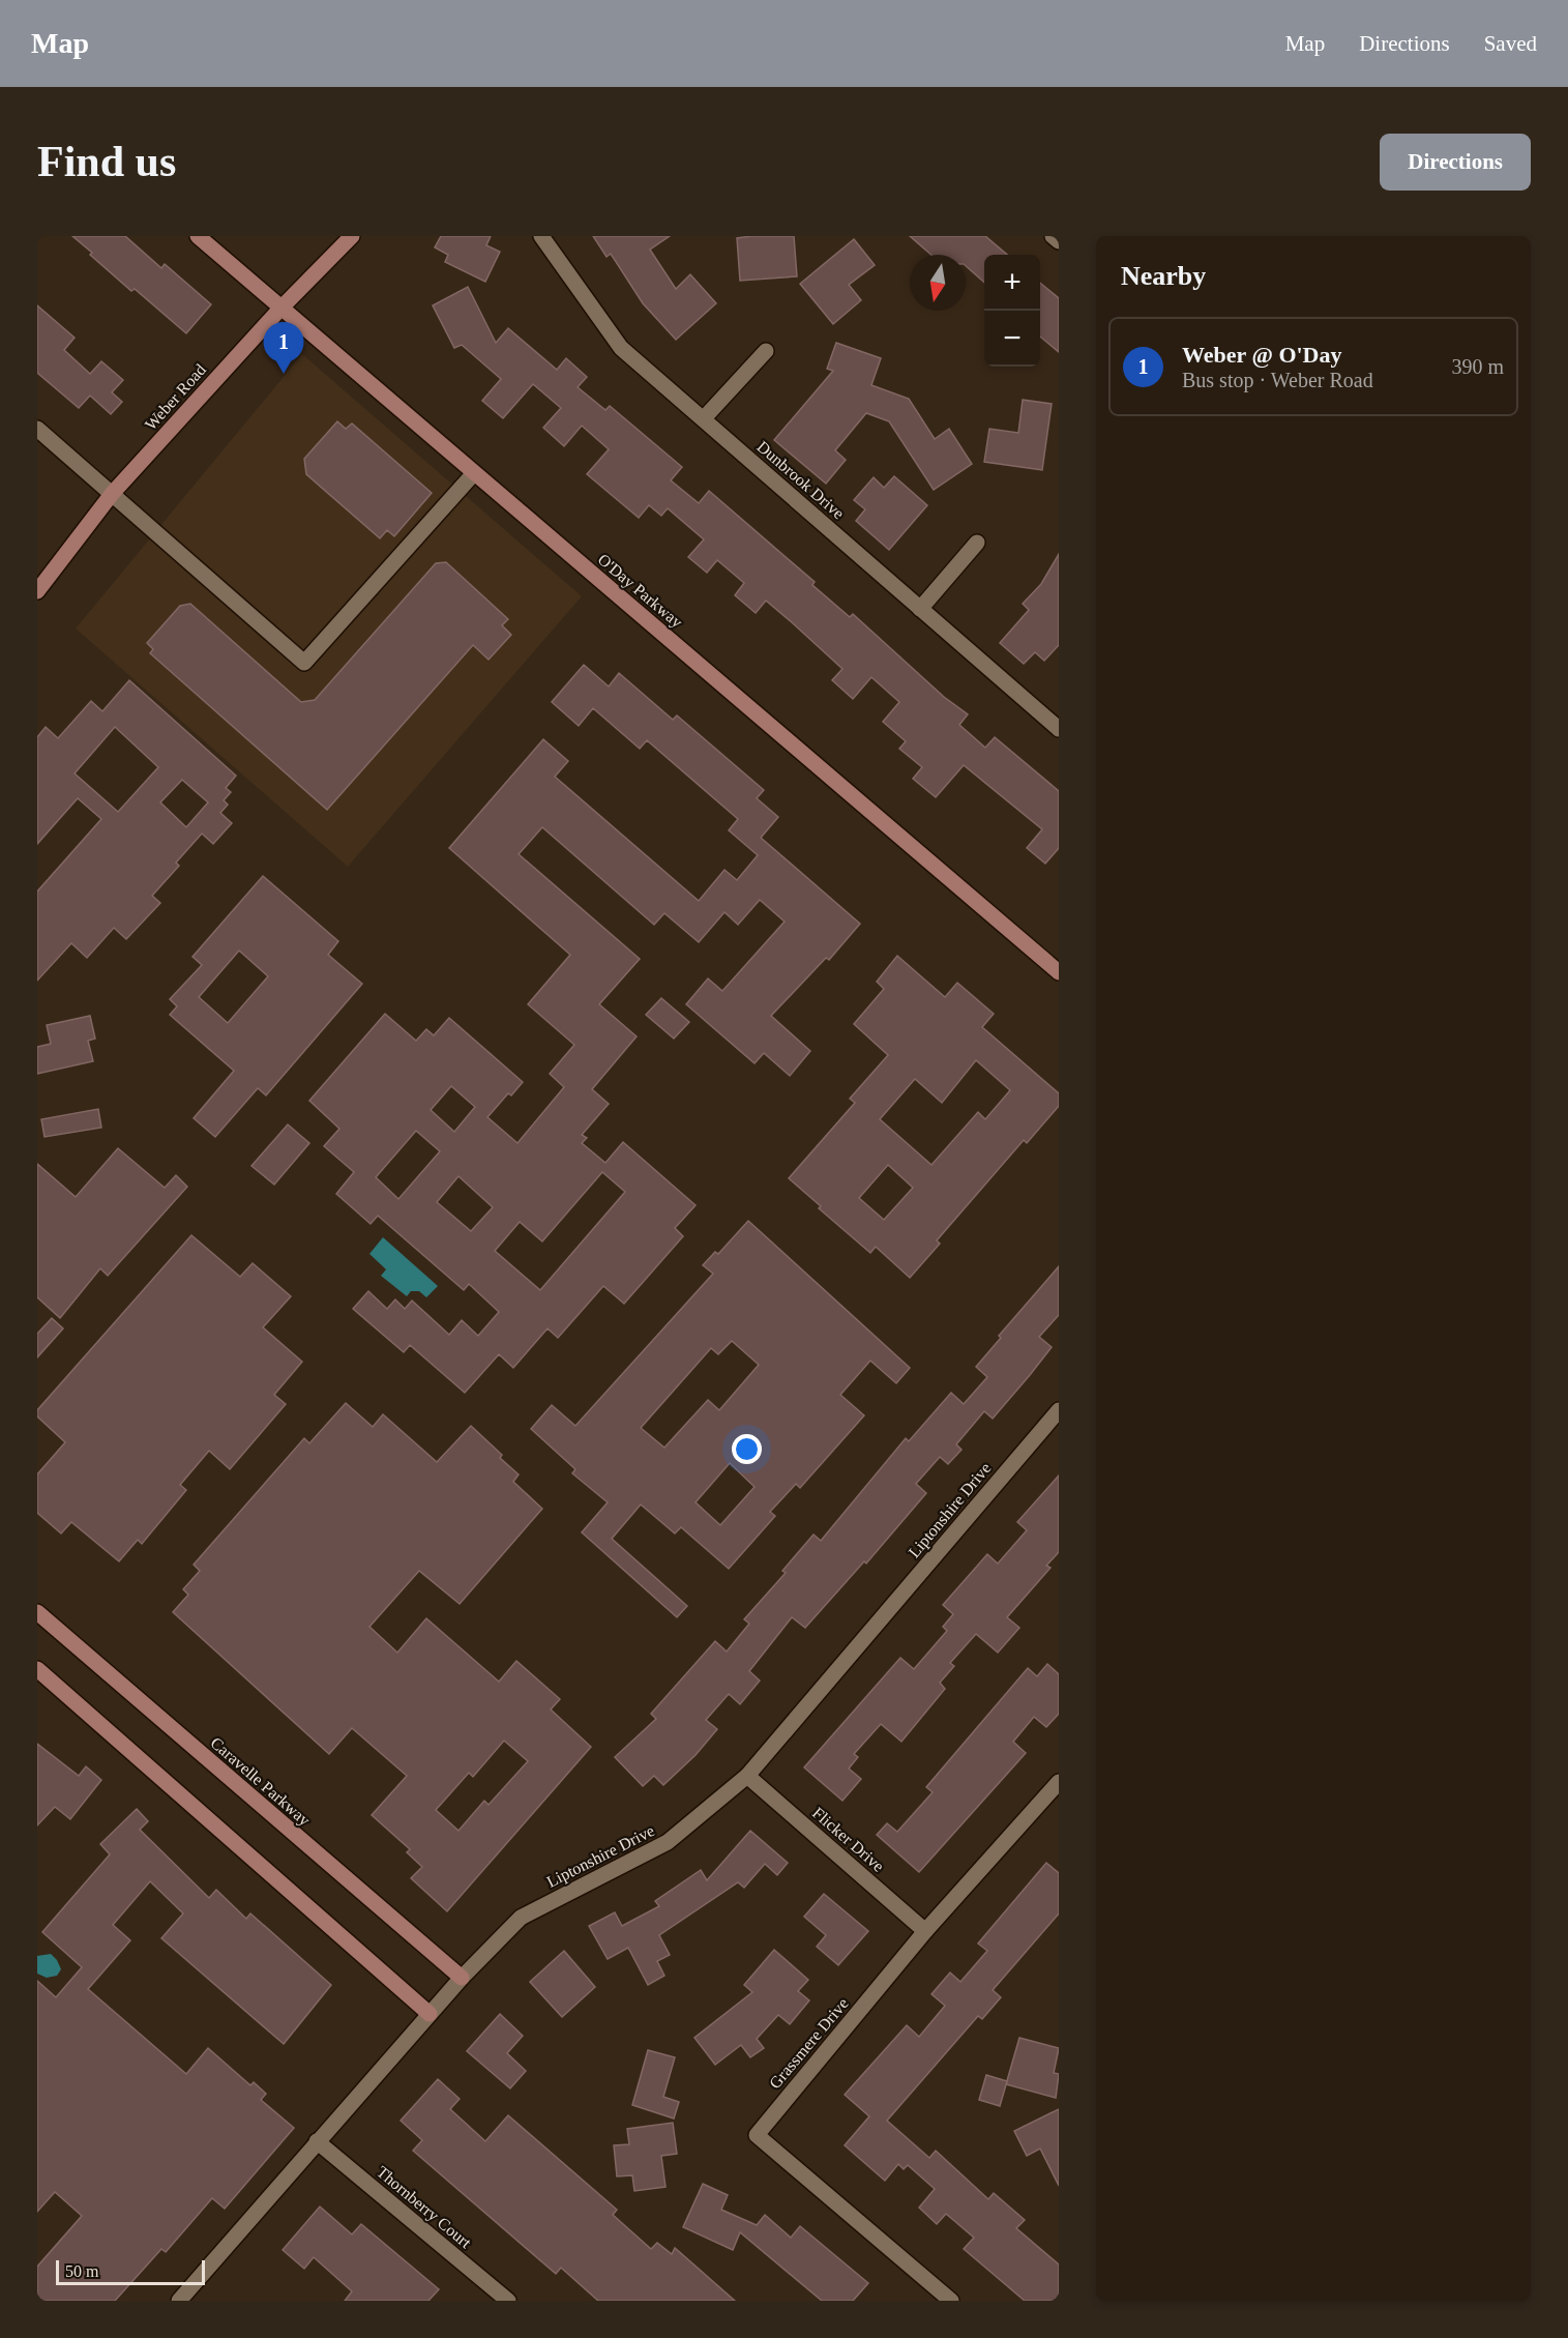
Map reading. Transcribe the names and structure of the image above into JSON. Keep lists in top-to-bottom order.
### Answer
{
  "streets": {
    "street": [
      "Weber Road",
      "Dunbrook Drive",
      "O'Day Parkway",
      "Liptonshire Drive",
      "Caravelle Parkway",
      "Flicker Drive",
      "Grassmere Drive",
      "Thornberry Court"
    ]
  },
  "crossings": [
    ["Weber Road", "O'Day Parkway"],
    ["Liptonshire Drive", "Caravelle Parkway"],
    ["Liptonshire Drive", "Flicker Drive"],
    ["Liptonshire Drive", "Thornberry Court"],
    ["Flicker Drive", "Grassmere Drive"]
  ],
  "scale_bar": "50 m",
  "north": "bottom",
  "page": {
    "header": "Map",
    "nav": ["Map", "Directions", "Saved"],
    "buttons": "Directions",
    "title": "Find us",
    "heading": "Nearby",
    "map_buttons": ["+", "−"],
    "list": [
      {
        "mark": "1",
        "name": "Weber @ O'Day",
        "note": "Bus stop · Weber Road",
        "value": "390 m"
      }
    ],
    "pins": "1",
    "scale": "50 m"
  }
}
